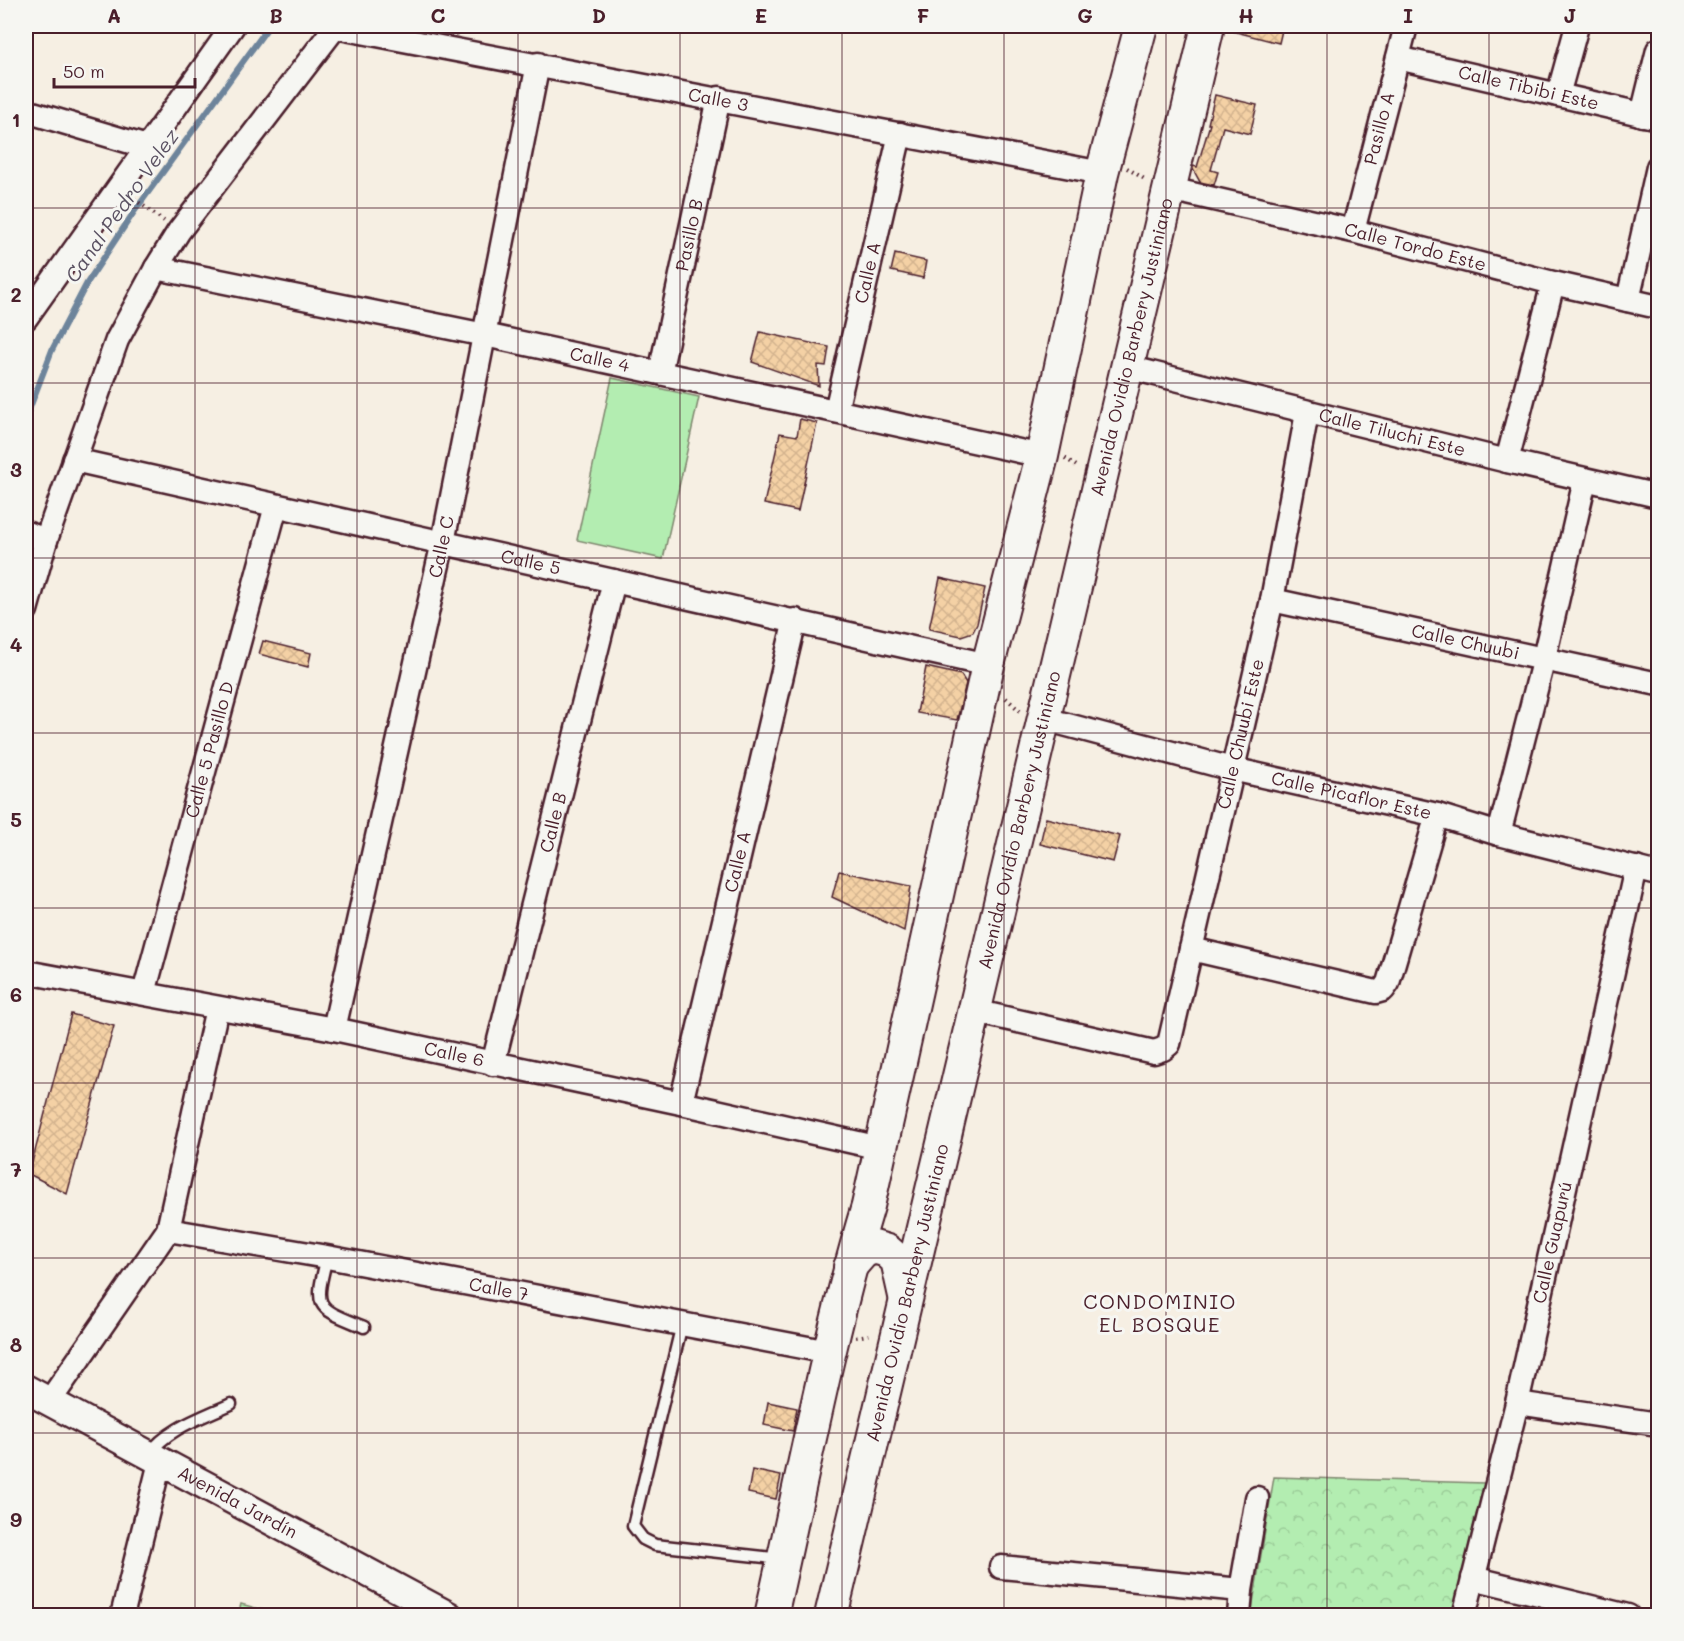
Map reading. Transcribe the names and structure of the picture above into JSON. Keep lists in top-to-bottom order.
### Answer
{
  "streets": {
    "main road": ["Avenida Ovidio Barbery Justiniano"],
    "street": [
      "Calle Tibibi Este",
      "Calle 3",
      "Pasillo A",
      "Pasillo B",
      "Calle Tordo Este",
      "Calle A",
      "Calle 4",
      "Calle Tiluchi Este",
      "Calle C",
      "Calle 5",
      "Calle Chuubi",
      "Calle Chuubi Este",
      "Calle 5 Pasillo D",
      "Calle Picaflor Este",
      "Calle B",
      "Calle 6",
      "Calle Guapurú",
      "Calle 7",
      "Avenida Jardín"
    ]
  },
  "crossings": [
    ["Calle Tibibi Este", "Pasillo A"],
    ["Calle 3", "Pasillo B"],
    ["Calle 3", "Calle A"],
    ["Calle 3", "Calle C"],
    ["Pasillo A", "Calle Tordo Este"],
    ["Pasillo B", "Calle 4"],
    ["Calle Tordo Este", "Avenida Ovidio Barbery Justiniano"],
    ["Calle A", "Calle 4"],
    ["Calle A", "Calle 5"],
    ["Calle A", "Calle 6"],
    ["Avenida Ovidio Barbery Justiniano", "Calle Tiluchi Este"],
    ["Avenida Ovidio Barbery Justiniano", "Calle Chuubi Este"],
    ["Avenida Ovidio Barbery Justiniano", "Calle Picaflor Este"],
    ["Calle 4", "Calle C"],
    ["Calle Tiluchi Este", "Calle Chuubi Este"],
    ["Calle C", "Calle 5"],
    ["Calle C", "Calle 6"],
    ["Calle 5", "Calle 5 Pasillo D"],
    ["Calle 5", "Calle B"],
    ["Calle Chuubi", "Calle Chuubi Este"],
    ["Calle Chuubi Este", "Calle Picaflor Este"],
    ["Calle 5 Pasillo D", "Calle 6"],
    ["Calle Picaflor Este", "Calle Guapurú"],
    ["Calle B", "Calle 6"]
  ],
  "districts": ["CONDOMINIO EL BOSQUE"],
  "water": ["Canal Pedro Velez"],
  "scale_bar": "50 m",
  "grid": {
    "columns": [
      "A",
      "B",
      "C",
      "D",
      "E",
      "F",
      "G",
      "H",
      "I",
      "J"
    ],
    "rows": [
      "1",
      "2",
      "3",
      "4",
      "5",
      "6",
      "7",
      "8",
      "9"
    ]
  }
}
